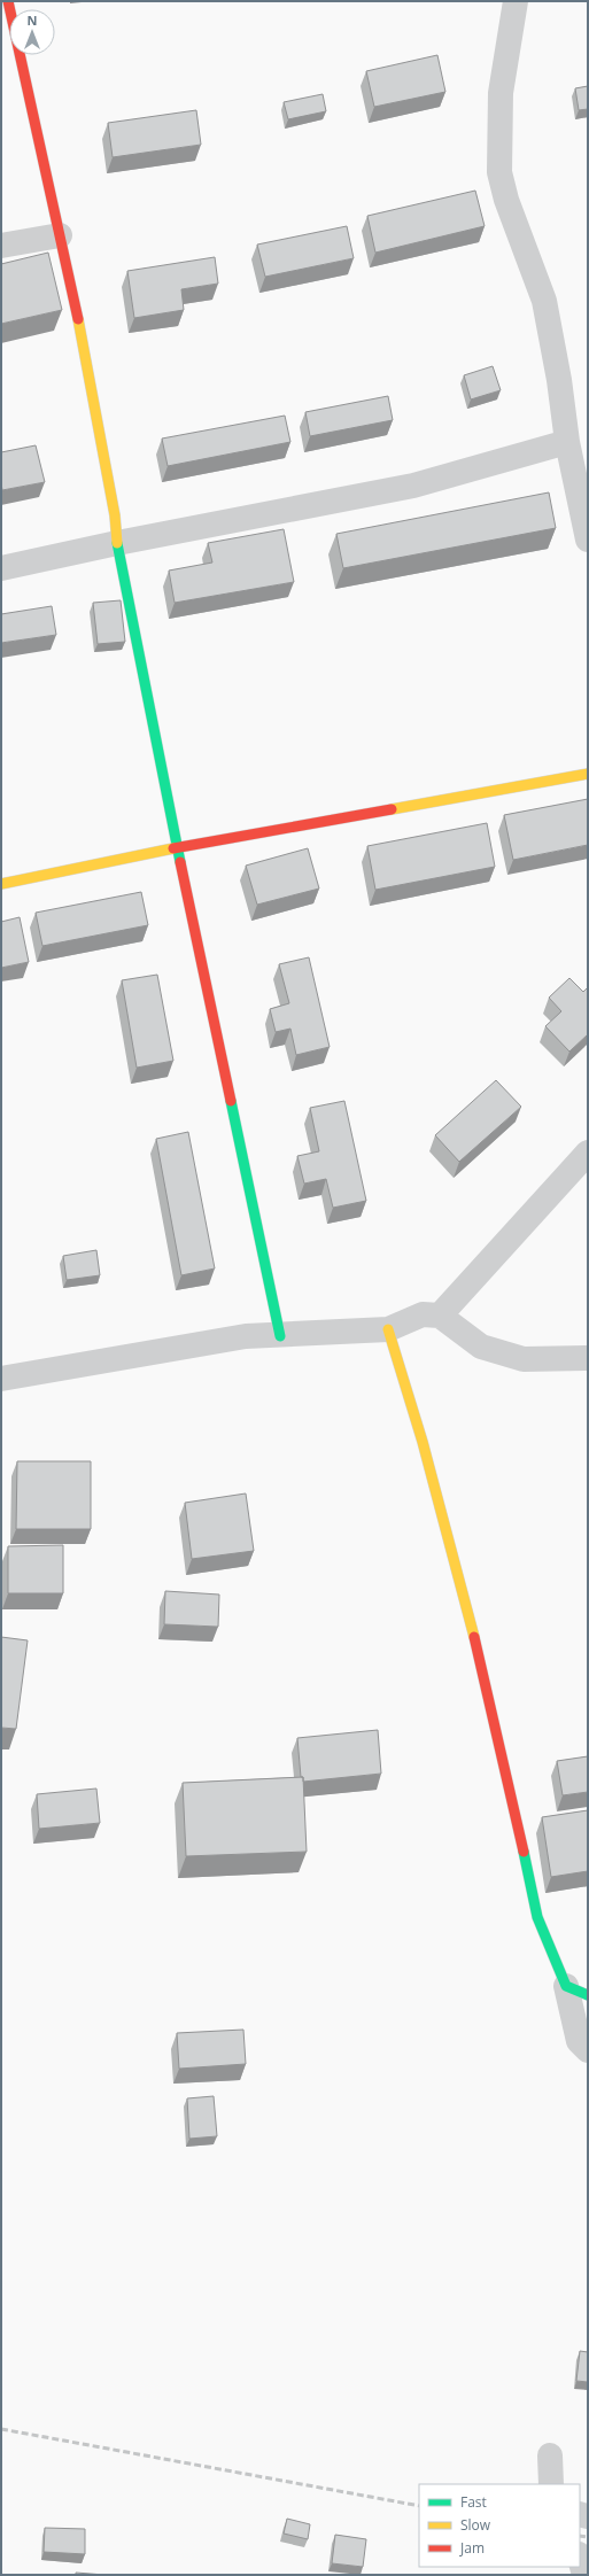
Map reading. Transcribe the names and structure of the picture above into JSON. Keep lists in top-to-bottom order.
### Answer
{
  "legend": ["Fast", "Slow", "Jam"],
  "north": "top"
}
